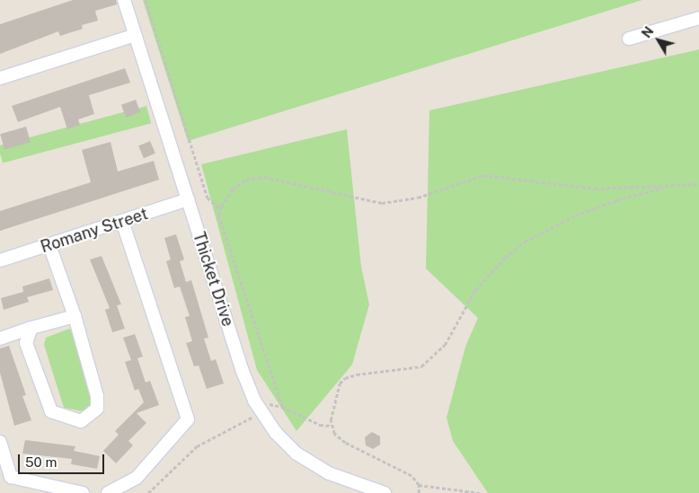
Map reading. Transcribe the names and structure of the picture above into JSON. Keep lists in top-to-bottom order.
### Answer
{
  "streets": {
    "street": ["Romany Street", "Thicket Drive"]
  },
  "crossings": [
    ["Romany Street", "Thicket Drive"]
  ],
  "scale_bar": "50 m",
  "north": "top left"
}
